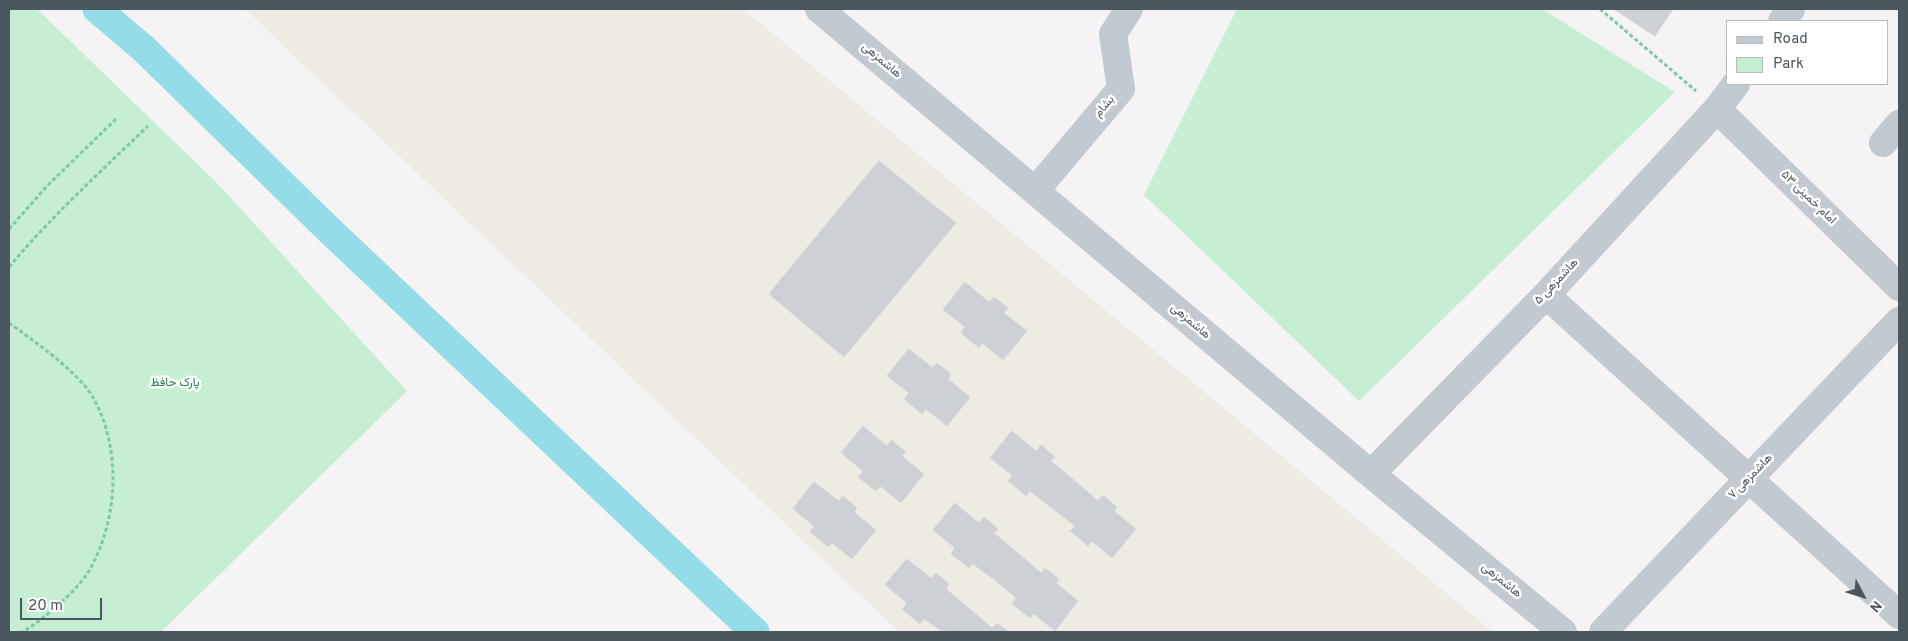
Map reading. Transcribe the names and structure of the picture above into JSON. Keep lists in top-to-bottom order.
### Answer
{
  "streets": {
    "street": [
      "هاشمزهی",
      "بشام",
      "امام خمینی ۵۳",
      "هاشمزهی ۵",
      "هاشمزهی ۷"
    ]
  },
  "crossings": [
    ["هاشمزهی", "بشام"],
    ["هاشمزهی", "هاشمزهی ۵"],
    ["امام خمینی ۵۳", "هاشمزهی ۵"]
  ],
  "parks": ["پارک حافظ"],
  "legend": ["Road", "Park"],
  "scale_bar": "20 m",
  "north": "bottom right"
}
